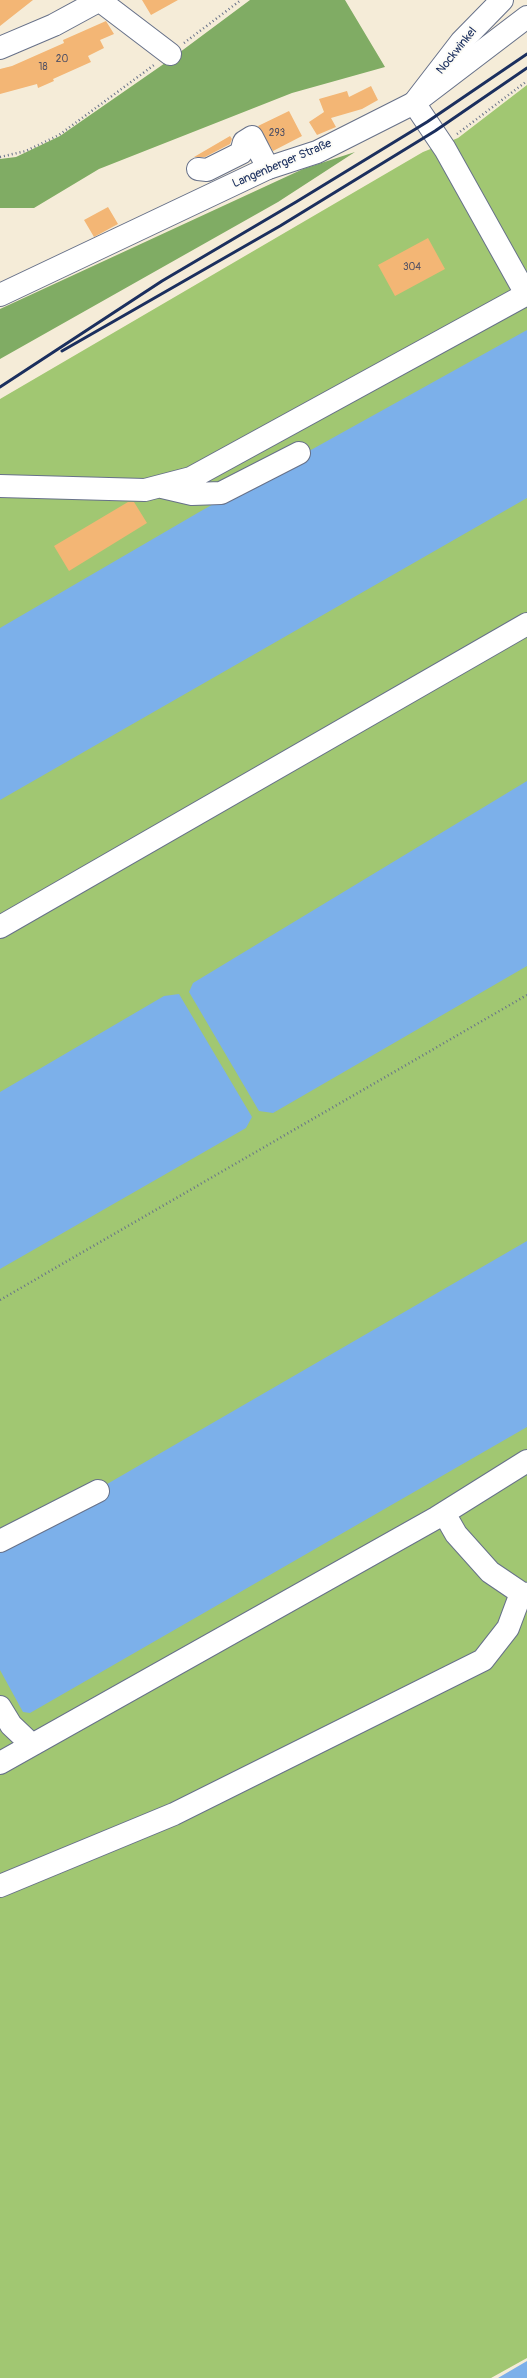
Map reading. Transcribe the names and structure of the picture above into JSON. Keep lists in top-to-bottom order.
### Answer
{
  "streets": {
    "main road": ["Nockwinkel", "Langenberger Straße"]
  },
  "crossings": [
    ["Nockwinkel", "Langenberger Straße"]
  ],
  "house_numbers": [
    "20",
    "18",
    "293",
    "304"
  ]
}
